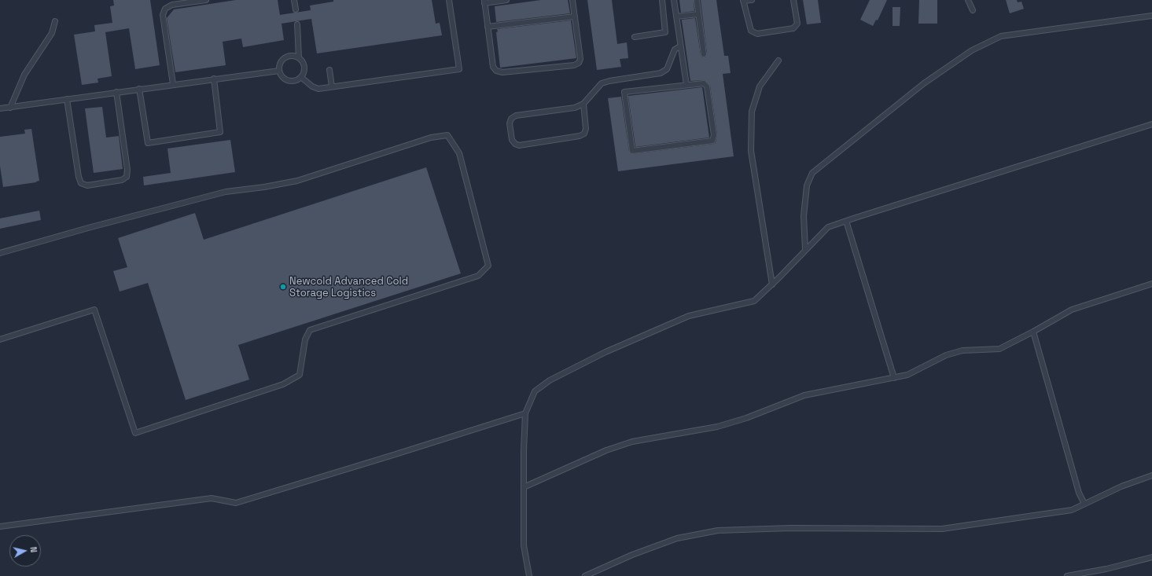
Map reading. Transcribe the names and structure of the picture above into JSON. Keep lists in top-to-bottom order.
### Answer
{
  "places": ["Newcold Advanced Cold Storage Logistics"],
  "north": "right"
}
